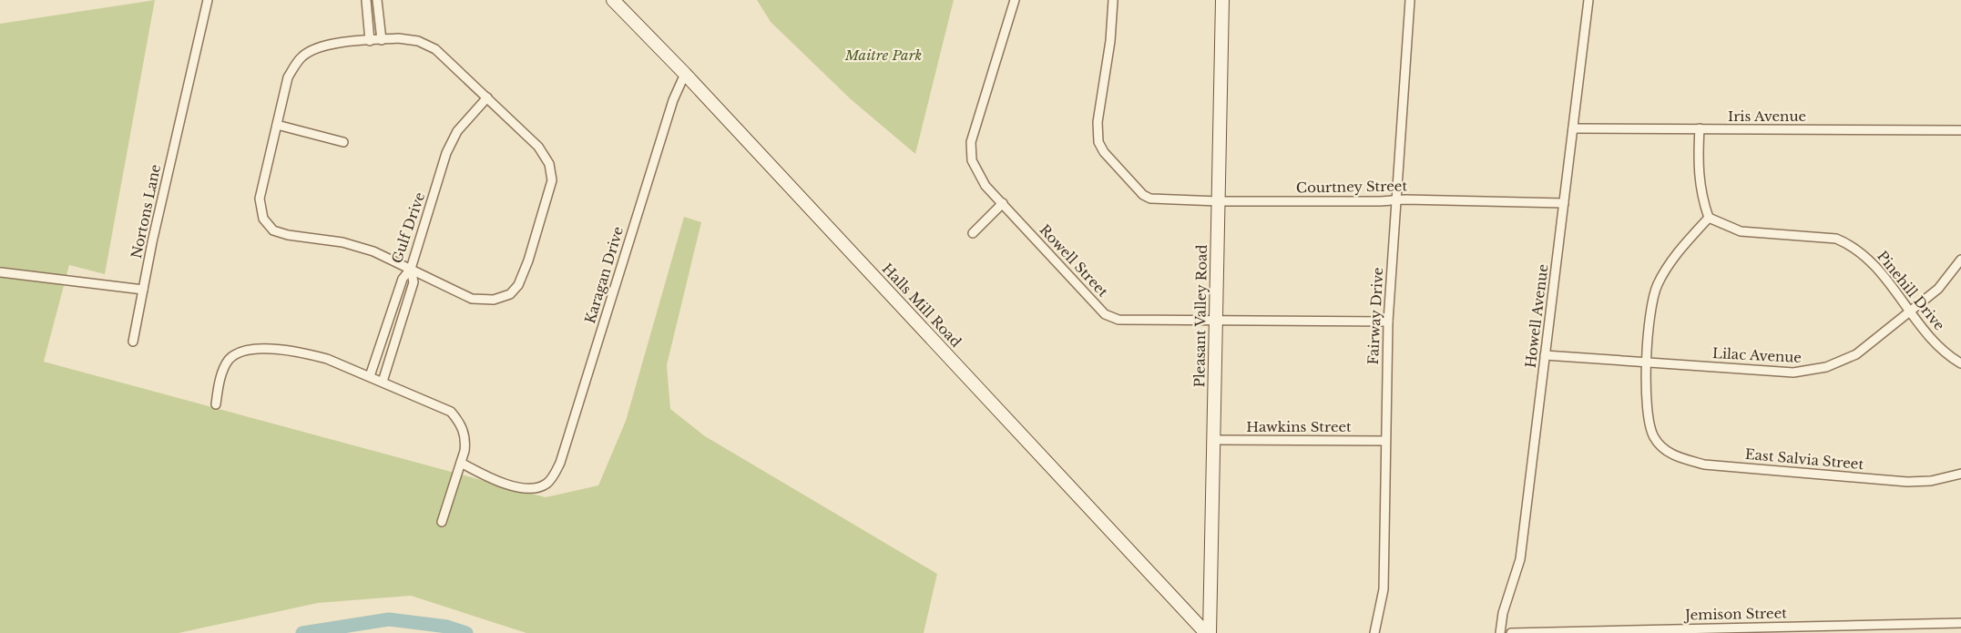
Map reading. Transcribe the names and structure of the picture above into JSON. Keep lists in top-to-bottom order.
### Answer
{
  "streets": {
    "street": [
      "Iris Avenue",
      "Courtney Street",
      "Nortons Lane",
      "Gulf Drive",
      "Rowell Street",
      "Karagan Drive",
      "Pinehill Drive",
      "Halls Mill Road",
      "Pleasant Valley Road",
      "Fairway Drive",
      "Howell Avenue",
      "Lilac Avenue",
      "Hawkins Street",
      "East Salvia Street",
      "Jemison Street"
    ]
  },
  "crossings": [
    ["Iris Avenue", "Howell Avenue"],
    ["Courtney Street", "Pleasant Valley Road"],
    ["Courtney Street", "Fairway Drive"],
    ["Courtney Street", "Howell Avenue"],
    ["Rowell Street", "Pleasant Valley Road"],
    ["Rowell Street", "Fairway Drive"],
    ["Karagan Drive", "Halls Mill Road"],
    ["Pinehill Drive", "Lilac Avenue"],
    ["Halls Mill Road", "Pleasant Valley Road"],
    ["Pleasant Valley Road", "Hawkins Street"],
    ["Fairway Drive", "Hawkins Street"],
    ["Howell Avenue", "Lilac Avenue"],
    ["Lilac Avenue", "East Salvia Street"]
  ],
  "parks": ["Maitre Park"]
}
